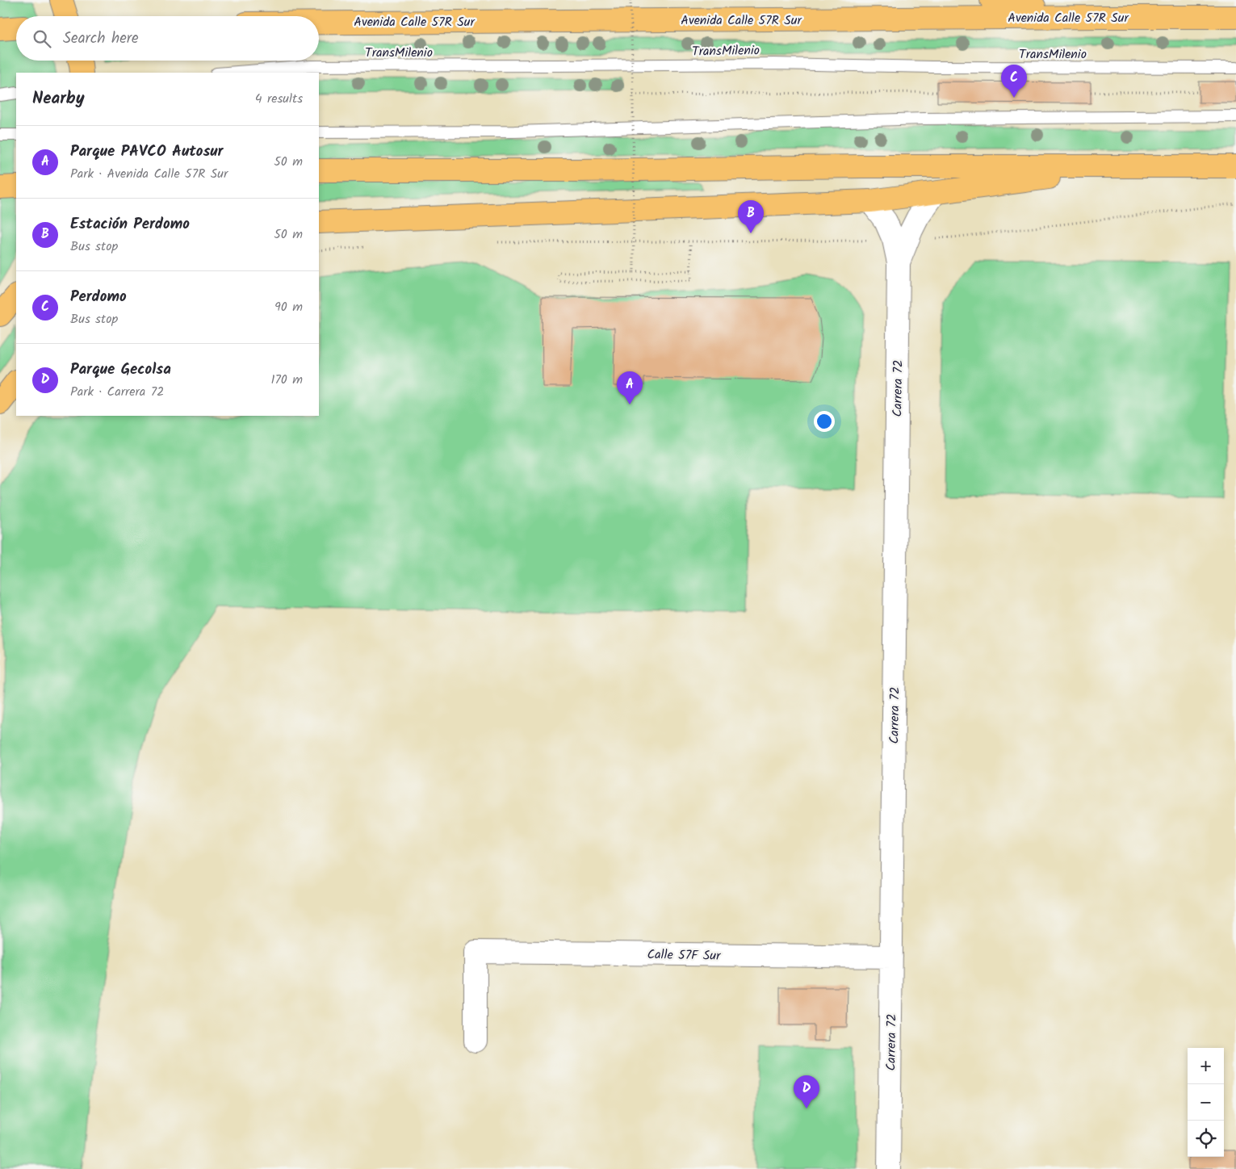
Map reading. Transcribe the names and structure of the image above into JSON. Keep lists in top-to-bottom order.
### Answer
{
  "streets": {
    "main road": ["Avenida Calle 57R Sur"],
    "street": ["Carrera 72", "Calle 57F Sur"],
    "lane": ["TransMilenio"]
  },
  "crossings": [
    ["Carrera 72", "Calle 57F Sur"]
  ],
  "page": {
    "search": "Search here",
    "pins": [
      "C",
      "B",
      "A",
      "D"
    ],
    "heading": ["Nearby", "4 results"],
    "list": [
      {
        "mark": "A",
        "name": "Parque PAVCO Autosur",
        "note": "Park · Avenida Calle 57R Sur",
        "value": "50 m"
      },
      {
        "mark": "B",
        "name": "Estación Perdomo",
        "note": "Bus stop",
        "value": "50 m"
      },
      {
        "mark": "C",
        "name": "Perdomo",
        "note": "Bus stop",
        "value": "90 m"
      },
      {
        "mark": "D",
        "name": "Parque Gecolsa",
        "note": "Park · Carrera 72",
        "value": "170 m"
      }
    ],
    "map_buttons": ["+", "−"]
  }
}
